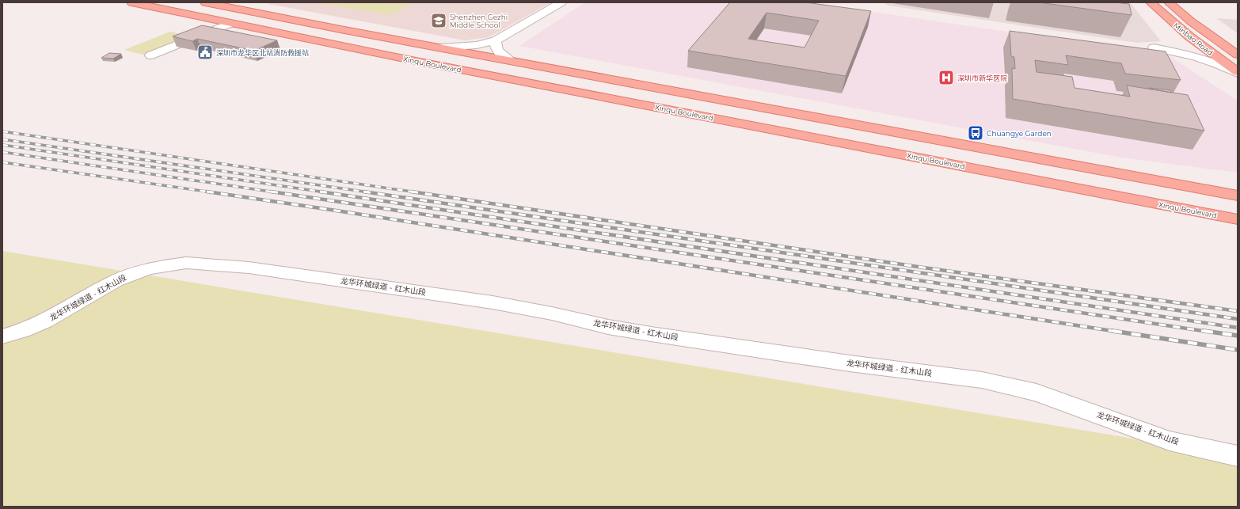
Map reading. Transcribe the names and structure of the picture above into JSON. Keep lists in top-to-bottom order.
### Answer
{
  "streets": {
    "main road": ["Minbao Road", "Xinqu Boulevard"],
    "street": ["龙华环城绿道 - 红木山段"]
  },
  "places": {
    "school or university": ["Shenzhen Gezhi Middle School"],
    "public building": ["深圳市龙华区北站消防救援站"],
    "hospital": ["深圳市新华医院"],
    "bus stop": ["Chuangye Garden"]
  }
}
